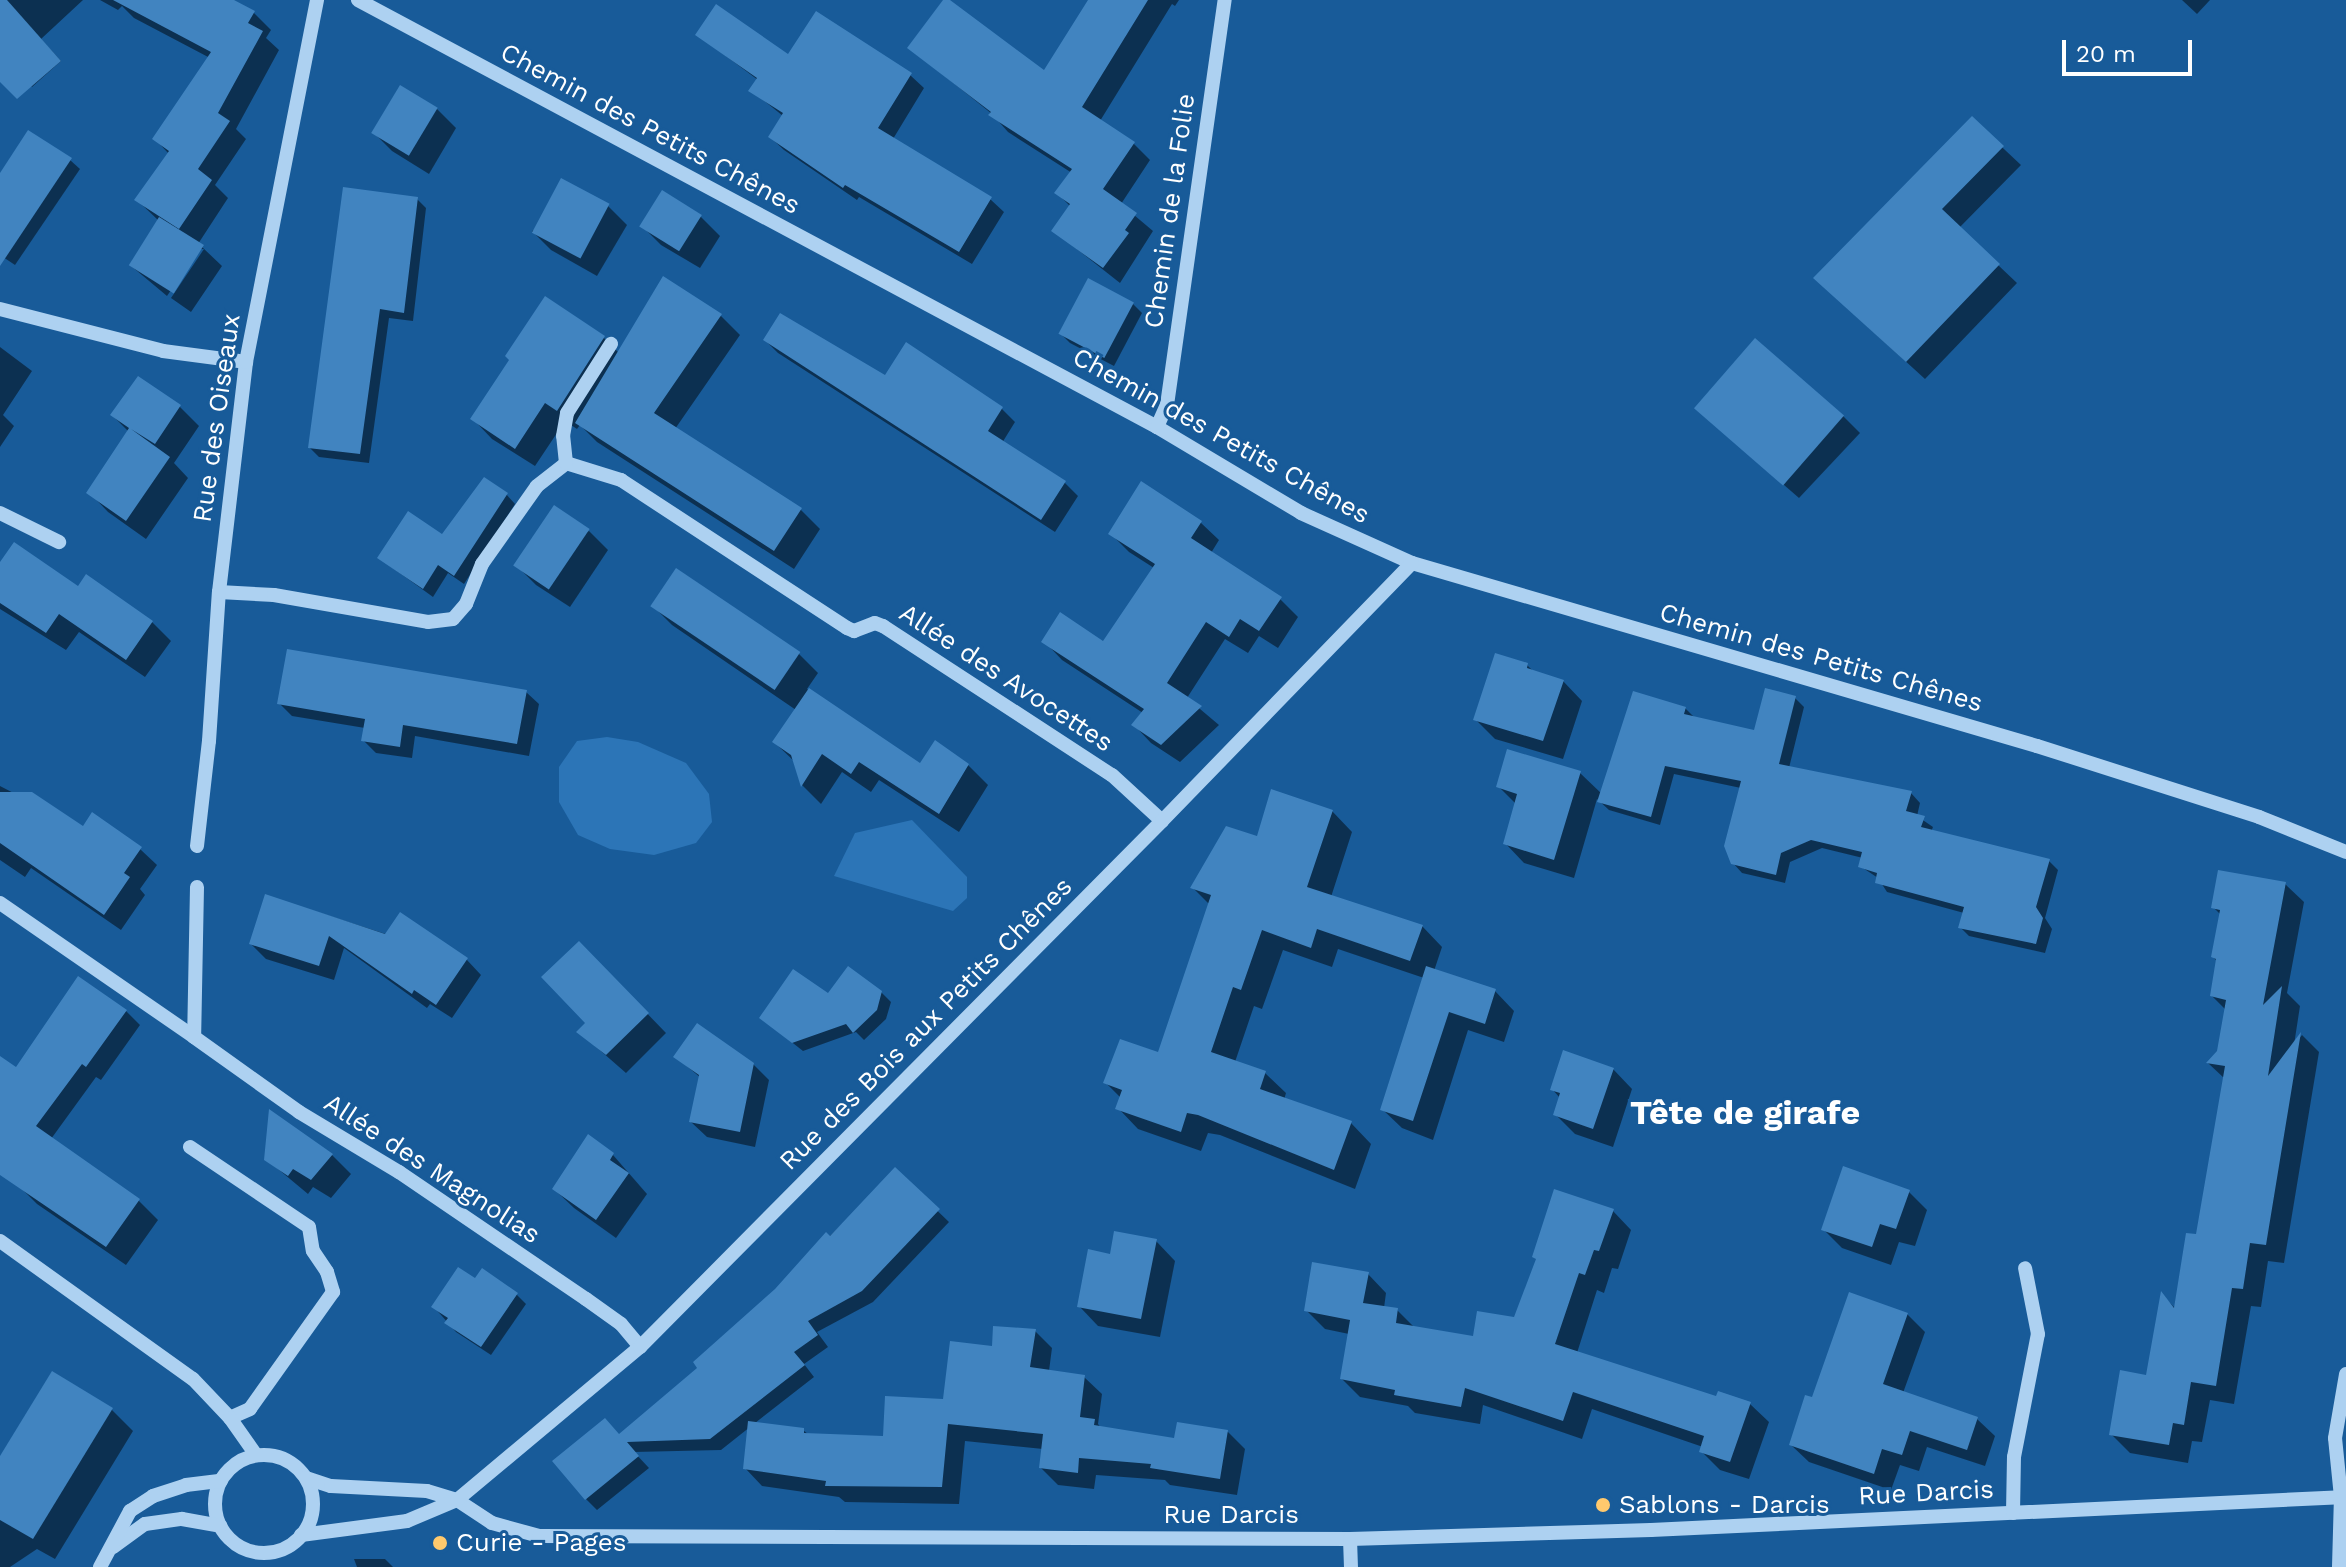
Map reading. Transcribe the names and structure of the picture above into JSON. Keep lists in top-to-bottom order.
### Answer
{
  "streets": {
    "street": [
      "Chemin des Petits Chênes",
      "Chemin de la Folie",
      "Rue des Oiseaux",
      "Allée des Avocettes",
      "Rue des Bois aux Petits Chênes",
      "Allée des Magnolias",
      "Rue Darcis"
    ]
  },
  "crossings": [
    ["Chemin des Petits Chênes", "Chemin de la Folie"],
    ["Chemin des Petits Chênes", "Rue des Bois aux Petits Chênes"],
    ["Allée des Avocettes", "Rue des Bois aux Petits Chênes"],
    ["Rue des Bois aux Petits Chênes", "Allée des Magnolias"],
    ["Rue des Bois aux Petits Chênes", "Rue Darcis"]
  ],
  "districts": ["Tête de girafe"],
  "places": ["Sablons - Darcis", "Curie - Pages"],
  "scale_bar": "20 m"
}
